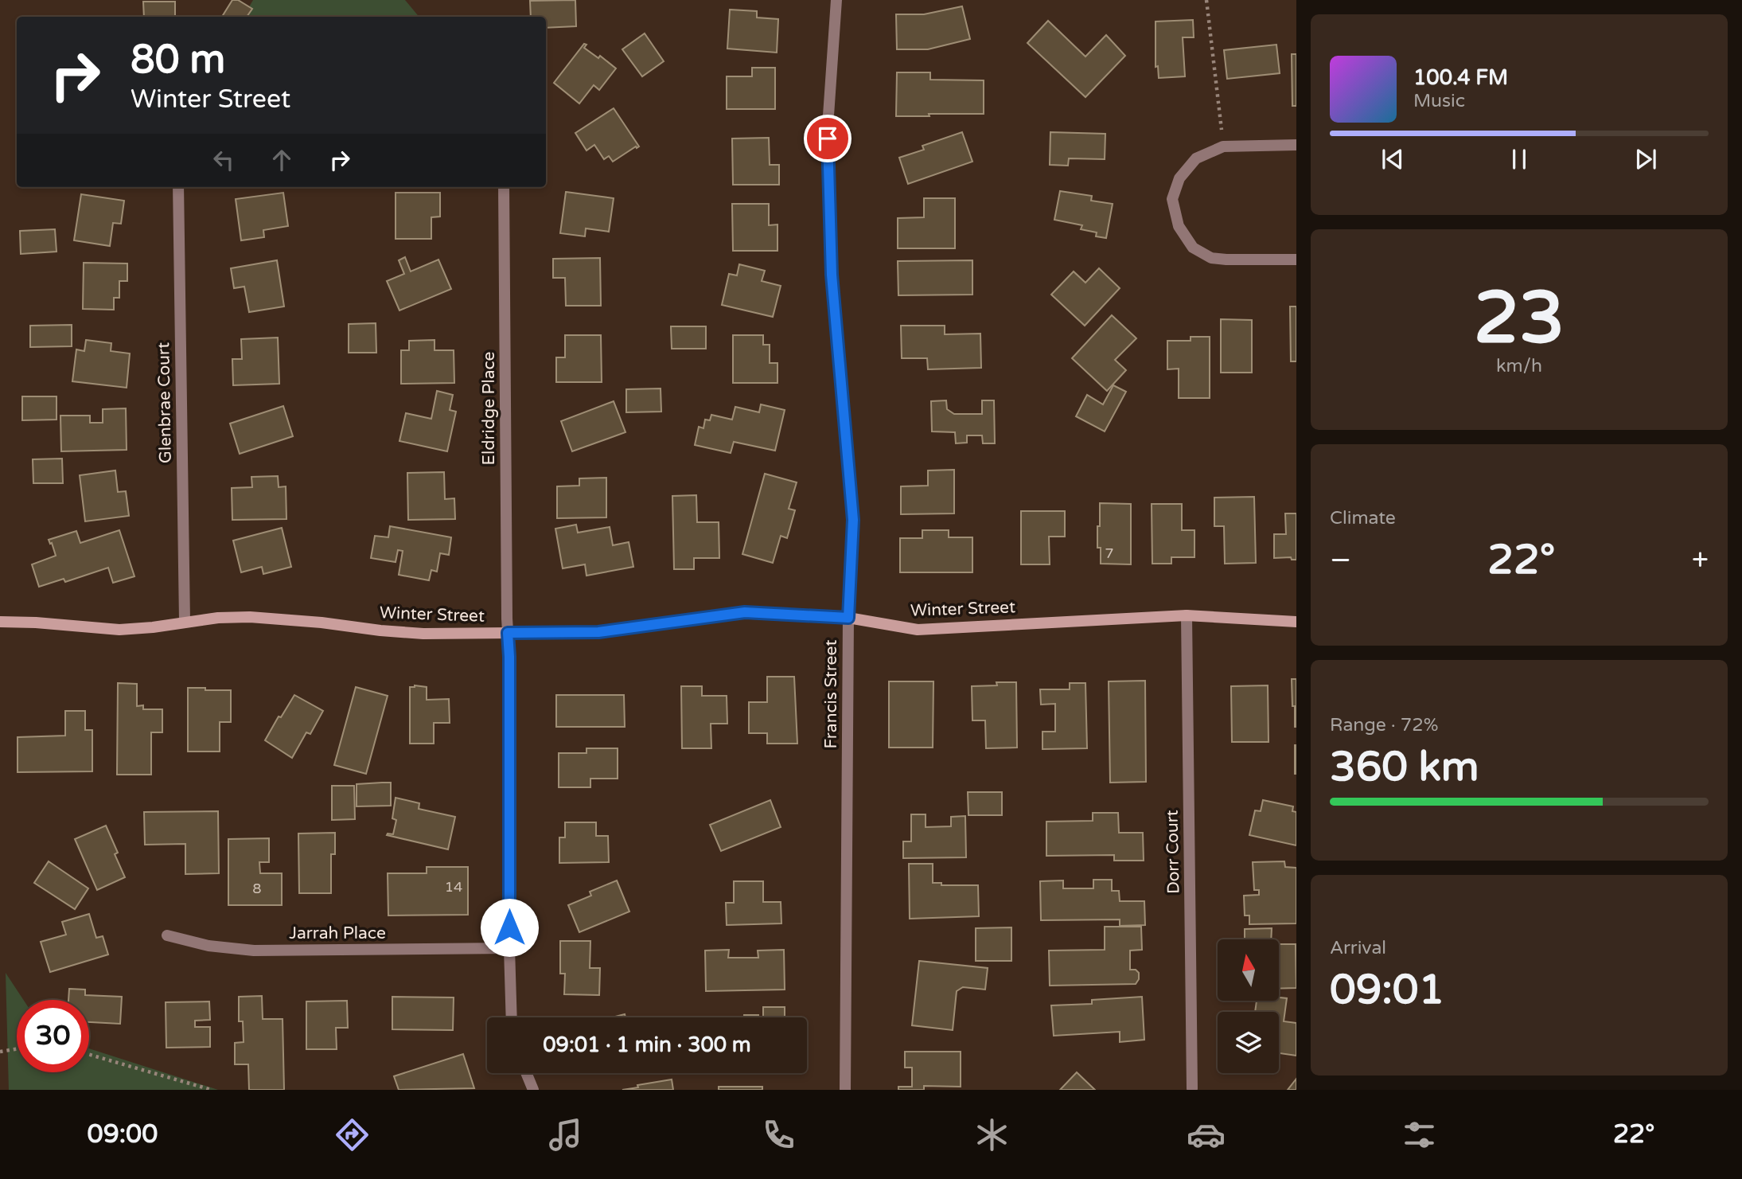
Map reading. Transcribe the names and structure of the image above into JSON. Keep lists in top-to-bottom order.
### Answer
{
  "streets": {
    "street": [
      "Glenbrae Court",
      "Eldridge Place",
      "Winter Street",
      "Francis Street",
      "Dorr Court",
      "Jarrah Place"
    ]
  },
  "crossings": [
    ["Glenbrae Court", "Winter Street"],
    ["Eldridge Place", "Winter Street"],
    ["Eldridge Place", "Jarrah Place"],
    ["Winter Street", "Francis Street"],
    ["Winter Street", "Dorr Court"]
  ],
  "house_numbers": ["7", "14", "8"],
  "north": "top",
  "page": {
    "turn": ["80 m", "Winter Street"],
    "song": ["100.4 FM", "Music"],
    "tile": [
      ["23", "km/h"],
      "Climate",
      ["Range · 72%", "360 km"],
      ["Arrival", "09:01"]
    ],
    "heat": ["−", "22°", "+"],
    "limit": "30",
    "trip": "09:01 · 1 min · 300 m",
    "tabs": ["09:00", "22°"]
  }
}
